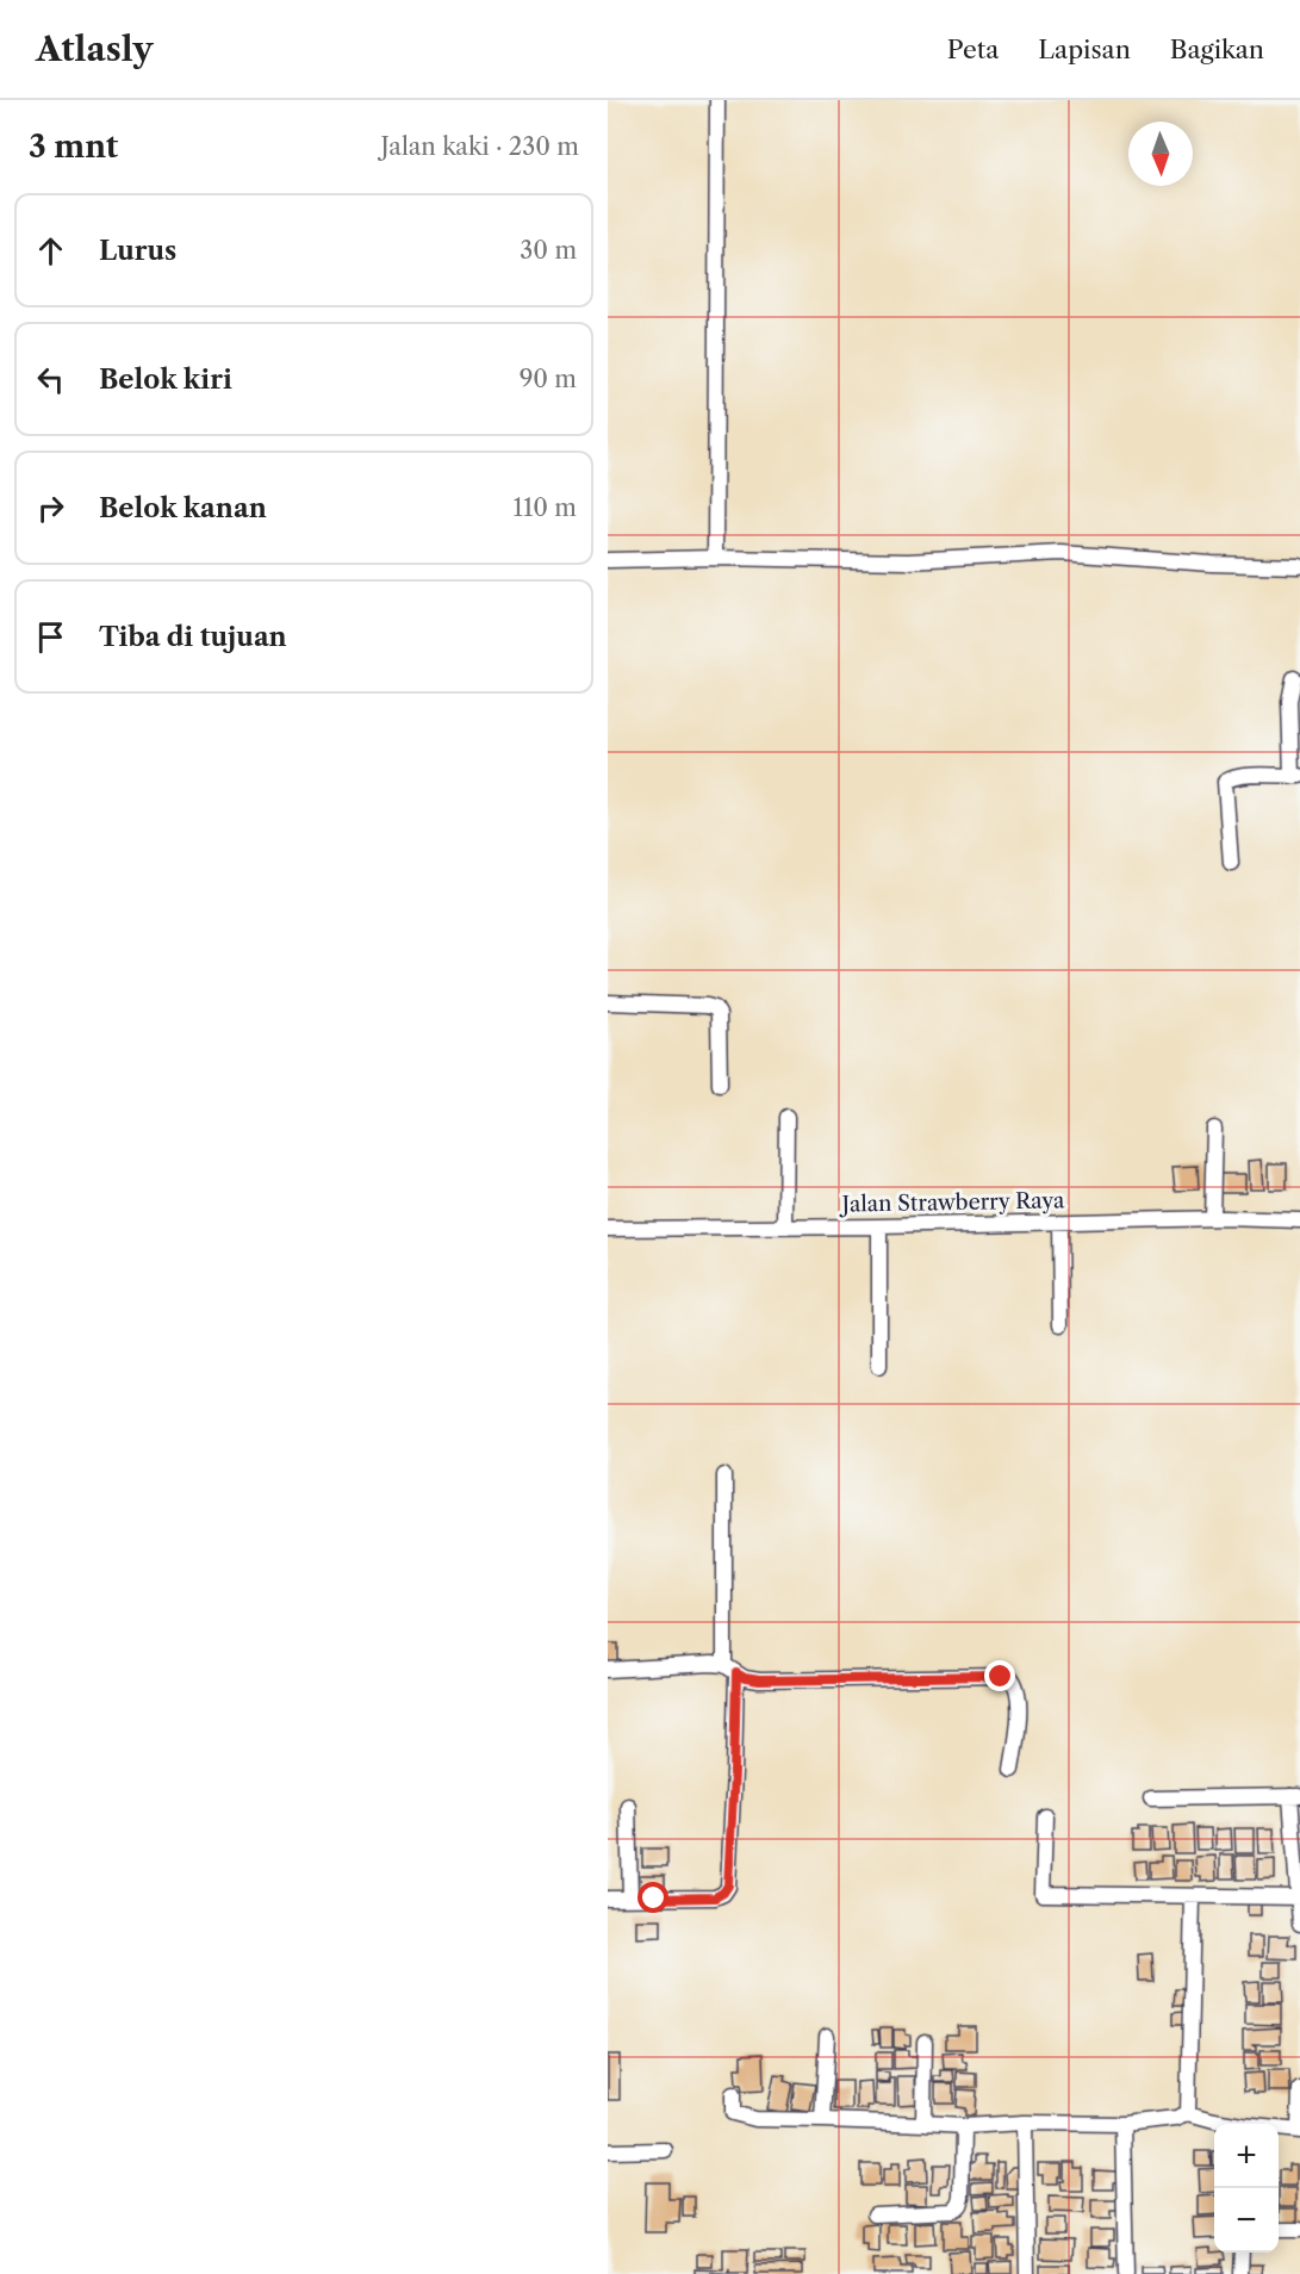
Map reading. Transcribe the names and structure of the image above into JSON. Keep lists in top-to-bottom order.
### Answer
{
  "streets": {
    "street": ["Jalan Strawberry Raya"]
  },
  "north": "bottom",
  "page": {
    "header": "Atlasly",
    "nav": ["Peta", "Lapisan", "Bagikan"],
    "heading": ["3 mnt", "Jalan kaki · 230 m"],
    "list": [
      ["Lurus", "30 m"],
      ["Belok kiri", "90 m"],
      ["Belok kanan", "110 m"],
      "Tiba di tujuan"
    ],
    "map_buttons": ["+", "−"]
  }
}
